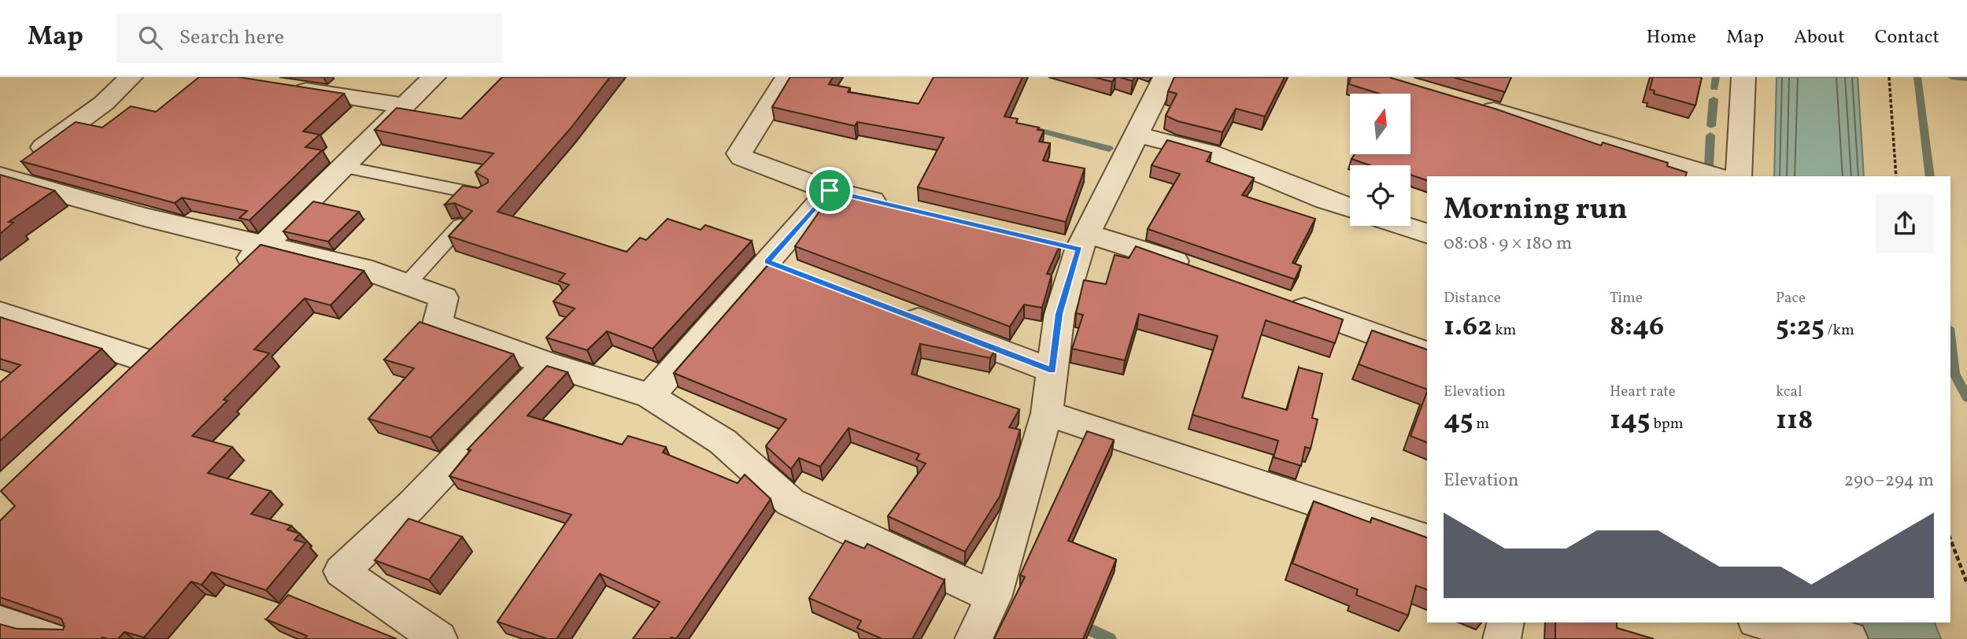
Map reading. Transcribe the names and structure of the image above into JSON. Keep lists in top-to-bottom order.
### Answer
{
  "north": "top",
  "page": {
    "header": "Map",
    "search": "Search here",
    "nav": [
      "Home",
      "Map",
      "About",
      "Contact"
    ],
    "heading": ["Morning run", "08:08 · 9 × 180 m"],
    "stats": [
      ["Distance", "1.62 km"],
      ["Time", "8:46"],
      ["Pace", "5:25 /km"],
      ["Elevation", "45 m"],
      ["Heart rate", "145 bpm"],
      ["kcal", "118"]
    ],
    "chart": ["Elevation", "290–294 m"]
  }
}
